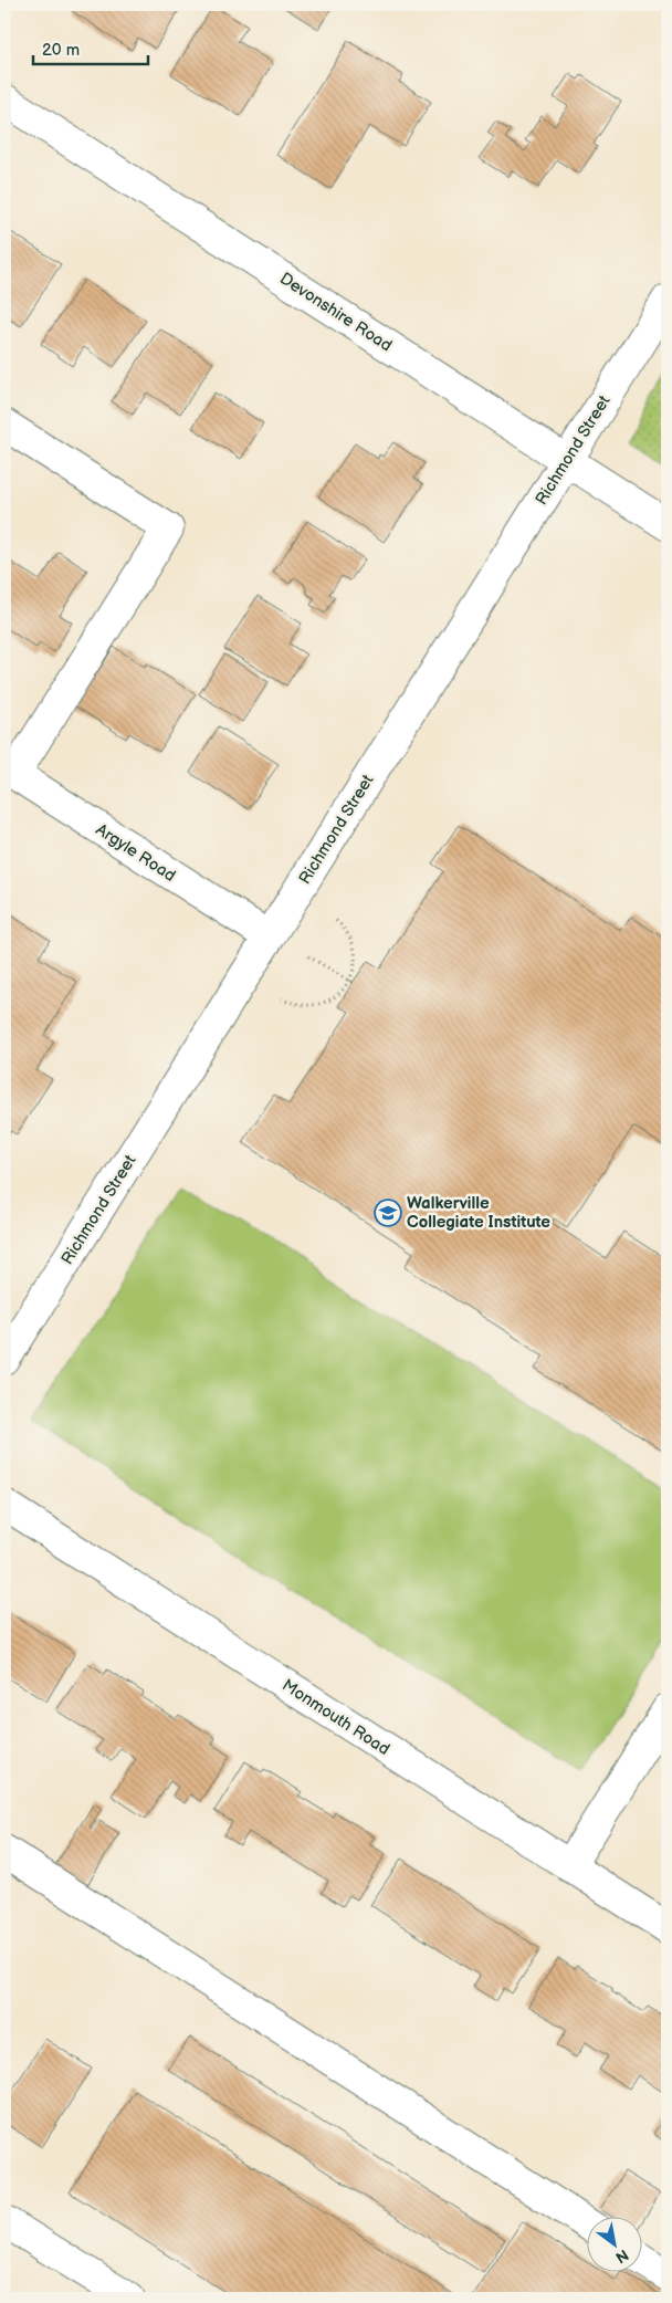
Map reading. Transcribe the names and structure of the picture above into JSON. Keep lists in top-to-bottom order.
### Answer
{
  "streets": {
    "street": [
      "Devonshire Road",
      "Richmond Street",
      "Argyle Road",
      "Monmouth Road"
    ]
  },
  "crossings": [
    ["Devonshire Road", "Richmond Street"],
    ["Richmond Street", "Argyle Road"]
  ],
  "places": {
    "school or university": ["Walkerville Collegiate Institute"]
  },
  "scale_bar": "20 m",
  "north": "bottom right"
}
